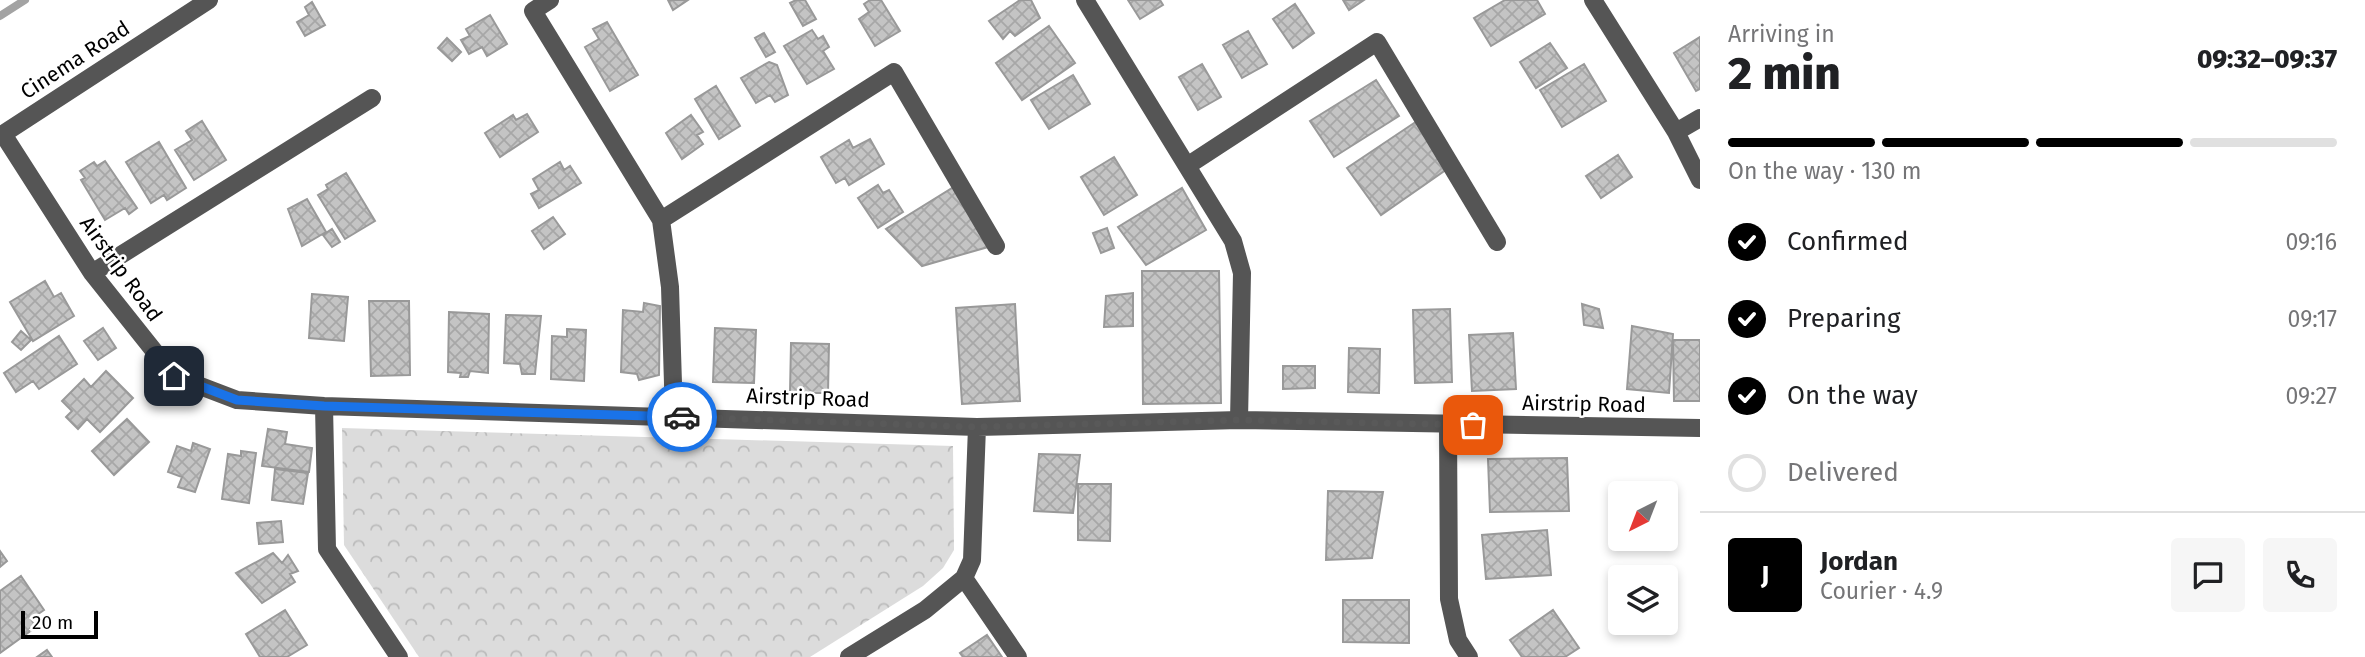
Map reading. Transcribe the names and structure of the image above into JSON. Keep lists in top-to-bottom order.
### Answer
{
  "streets": {
    "street": ["Cinema Road", "Airstrip Road"]
  },
  "crossings": [
    ["Cinema Road", "Airstrip Road"]
  ],
  "scale_bar": "20 m",
  "north": "bottom left",
  "page": {
    "heading": ["2 min", "Arriving in", "09:32–09:37"],
    "panel": ["Jordan", "Courier · 4.9"],
    "bar": "On the way · 130 m",
    "list": [
      ["Confirmed", "09:16"],
      ["Preparing", "09:17"],
      ["On the way", "09:27"],
      "Delivered"
    ],
    "round": "J",
    "scale": "20 m"
  }
}
